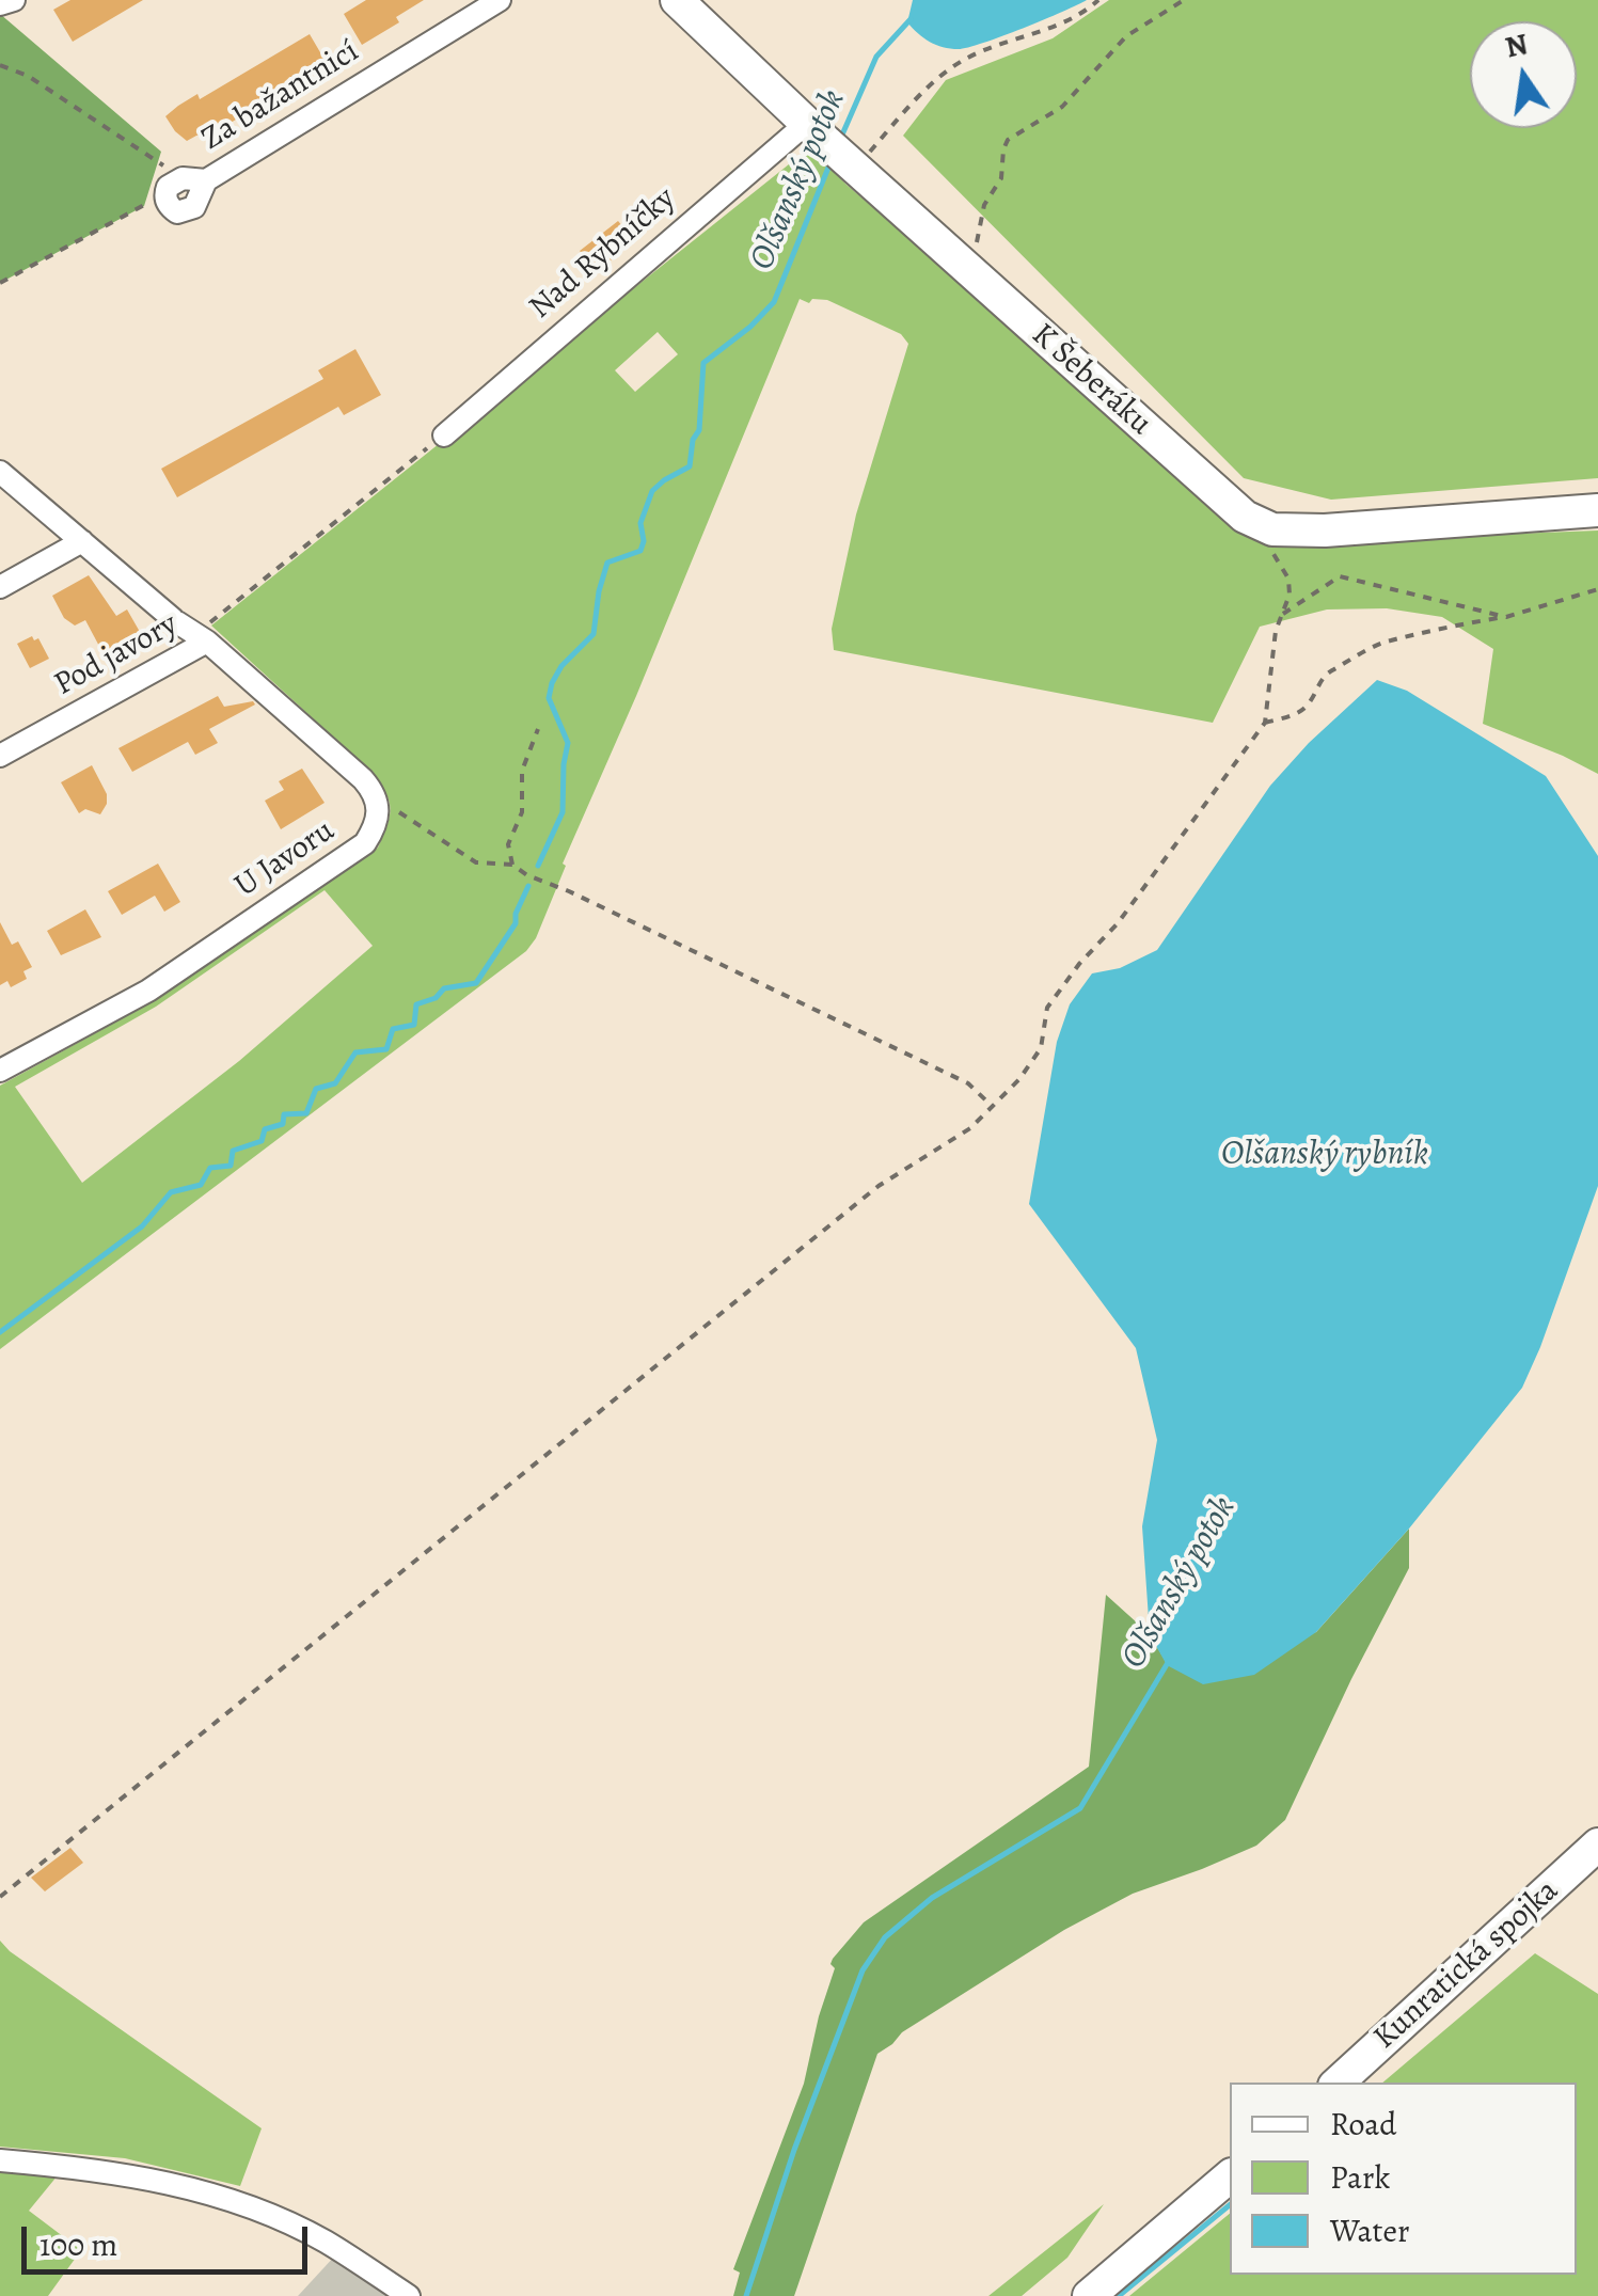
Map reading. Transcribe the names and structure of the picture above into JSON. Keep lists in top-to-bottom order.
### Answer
{
  "streets": {
    "street": [
      "Za bažantnicí",
      "Nad Rybníčky",
      "K Šeberáku",
      "Pod javory",
      "U Javoru",
      "Kunratická spojka"
    ]
  },
  "crossings": [
    ["Nad Rybníčky", "K Šeberáku"]
  ],
  "water": ["Olšanský potok", "Olšanský rybník"],
  "legend": ["Road", "Park", "Water"],
  "scale_bar": "100 m",
  "north": "top"
}
